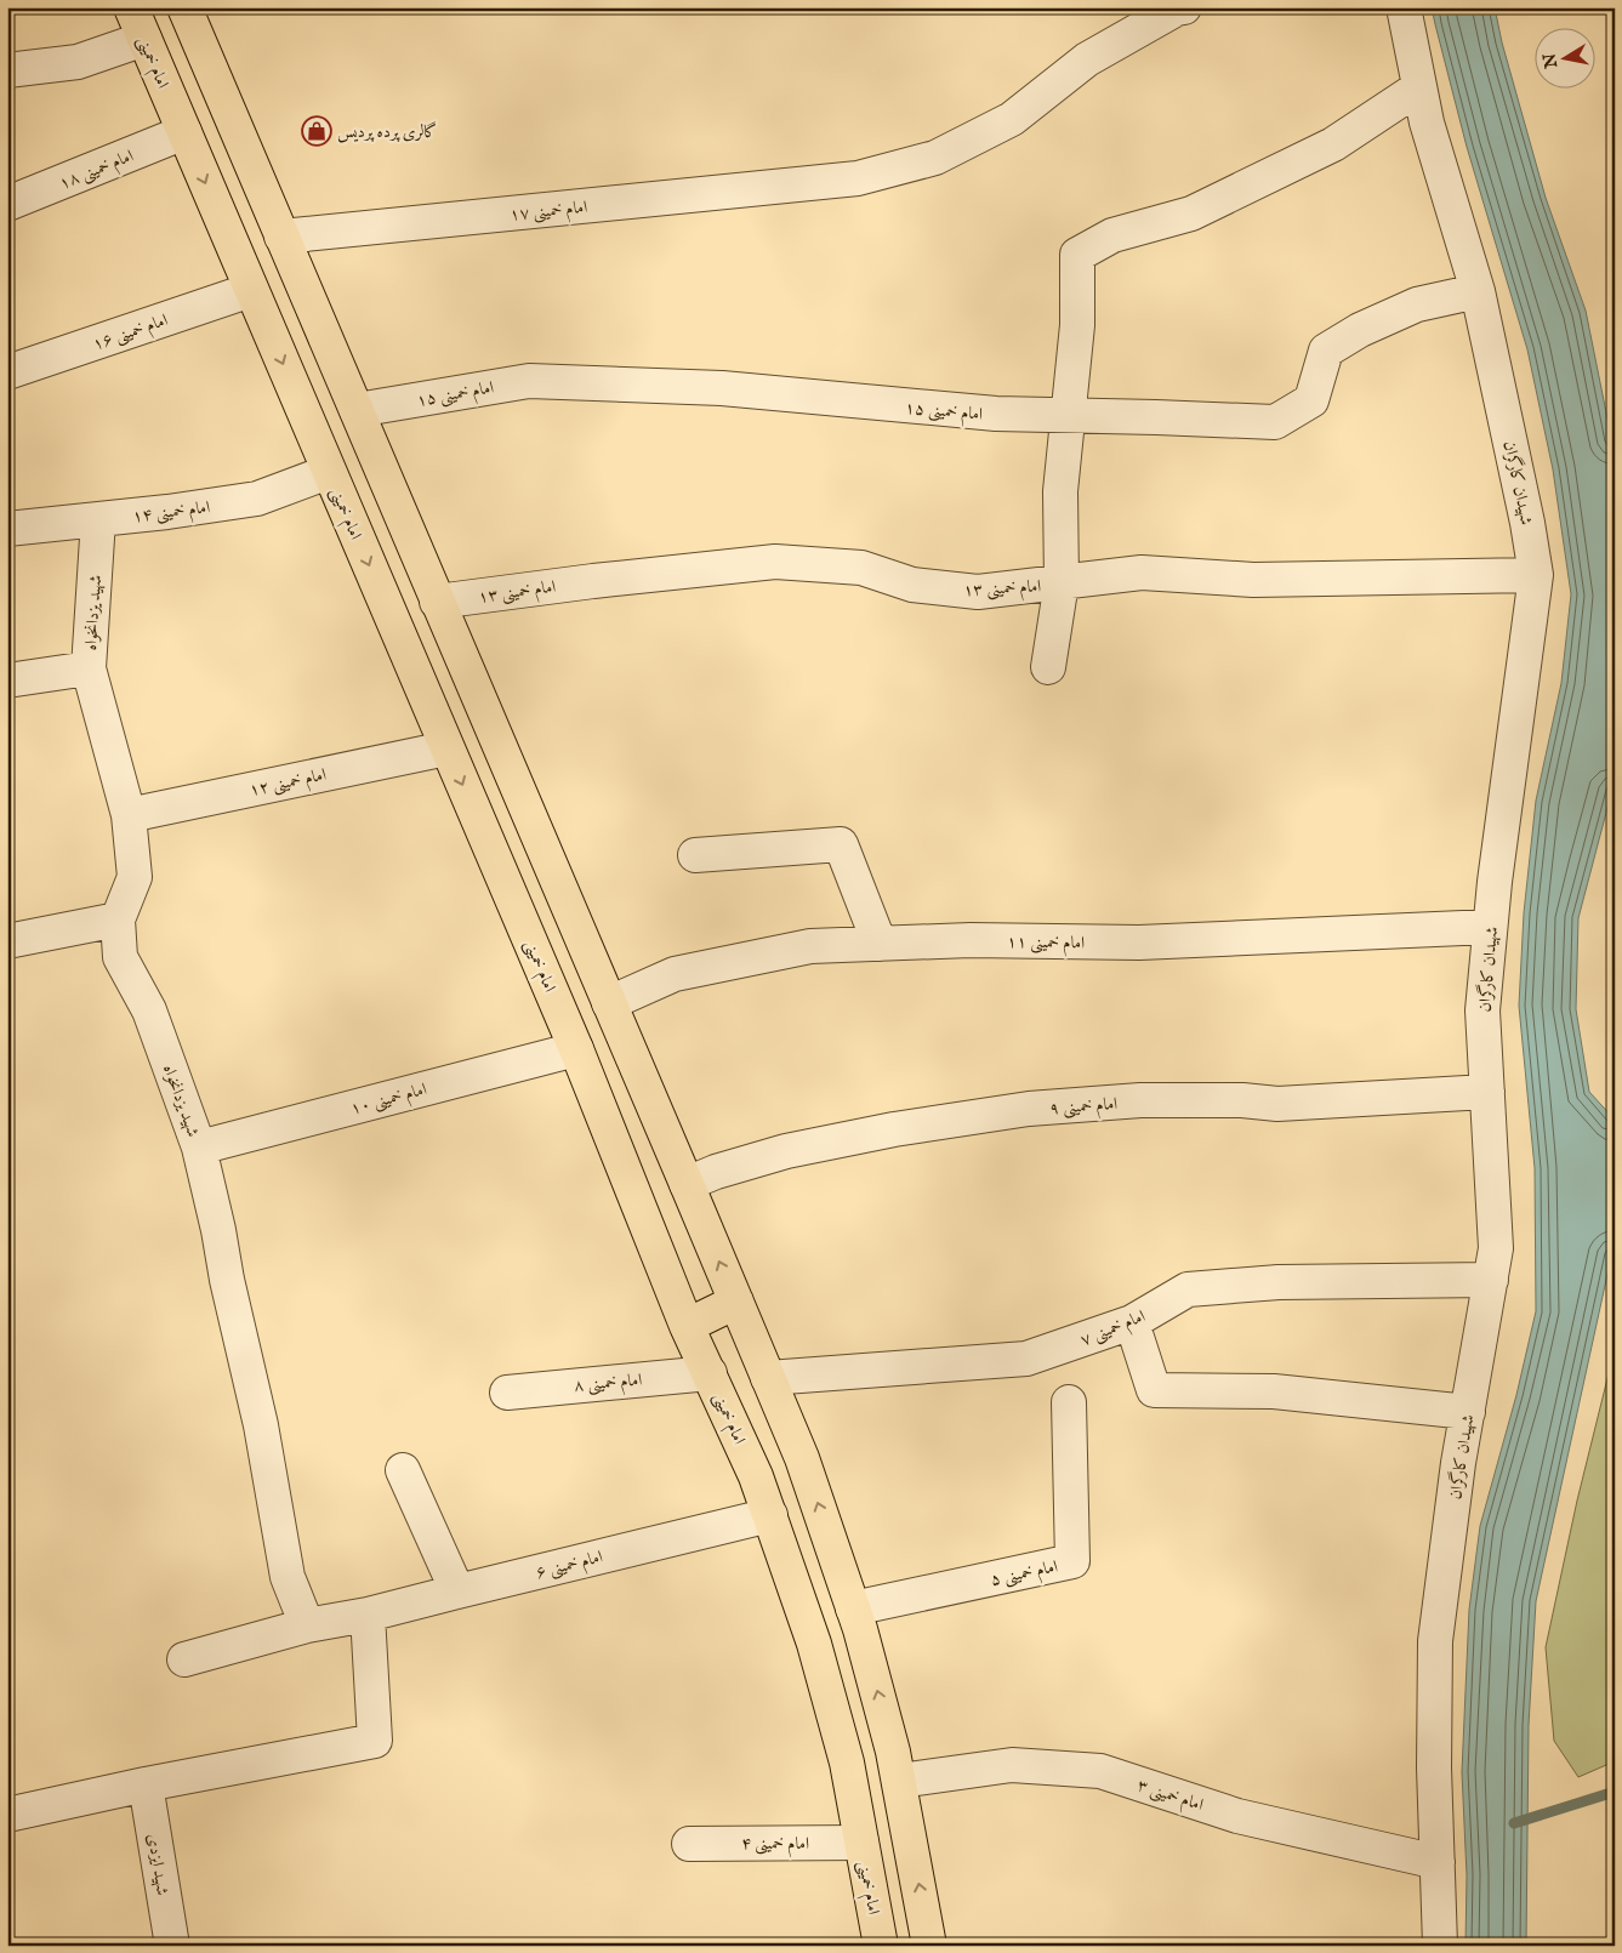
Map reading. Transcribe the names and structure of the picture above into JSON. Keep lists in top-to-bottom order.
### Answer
{
  "streets": {
    "main road": ["امام خمینی"],
    "street": [
      "امام خمینی ۱۸",
      "امام خمینی ۱۷",
      "امام خمینی ۱۶",
      "امام خمینی ۱۵",
      "شهیدان کارگران",
      "امام خمینی ۱۴",
      "امام خمینی ۱۳",
      "شهید یزدانخواه",
      "امام خمینی ۱۲",
      "امام خمینی ۱۱",
      "امام خمینی ۱۰",
      "امام خمینی ۹",
      "امام خمینی ۷",
      "امام خمینی ۸",
      "امام خمینی ۶",
      "امام خمینی ۵",
      "امام خمینی ۳",
      "امام خمینی ۴",
      "شهید ایزدی"
    ]
  },
  "crossings": [
    ["امام خمینی", "امام خمینی ۱۸"],
    ["امام خمینی", "امام خمینی ۱۶"],
    ["امام خمینی", "امام خمینی ۱۴"],
    ["امام خمینی", "امام خمینی ۱۲"],
    ["امام خمینی", "امام خمینی ۱۰"],
    ["امام خمینی", "امام خمینی ۸"],
    ["امام خمینی", "امام خمینی ۶"],
    ["امام خمینی", "امام خمینی ۴"],
    ["امام خمینی ۱۵", "شهیدان کارگران"],
    ["شهیدان کارگران", "امام خمینی ۱۳"],
    ["شهیدان کارگران", "امام خمینی ۱۱"],
    ["شهیدان کارگران", "امام خمینی ۹"],
    ["شهیدان کارگران", "امام خمینی ۷"],
    ["شهیدان کارگران", "امام خمینی ۳"],
    ["امام خمینی ۱۴", "شهید یزدانخواه"],
    ["شهید یزدانخواه", "امام خمینی ۱۲"],
    ["شهید یزدانخواه", "امام خمینی ۱۰"]
  ],
  "places": {
    "shop": ["گالری پرده پردیس"]
  },
  "north": "left"
}
